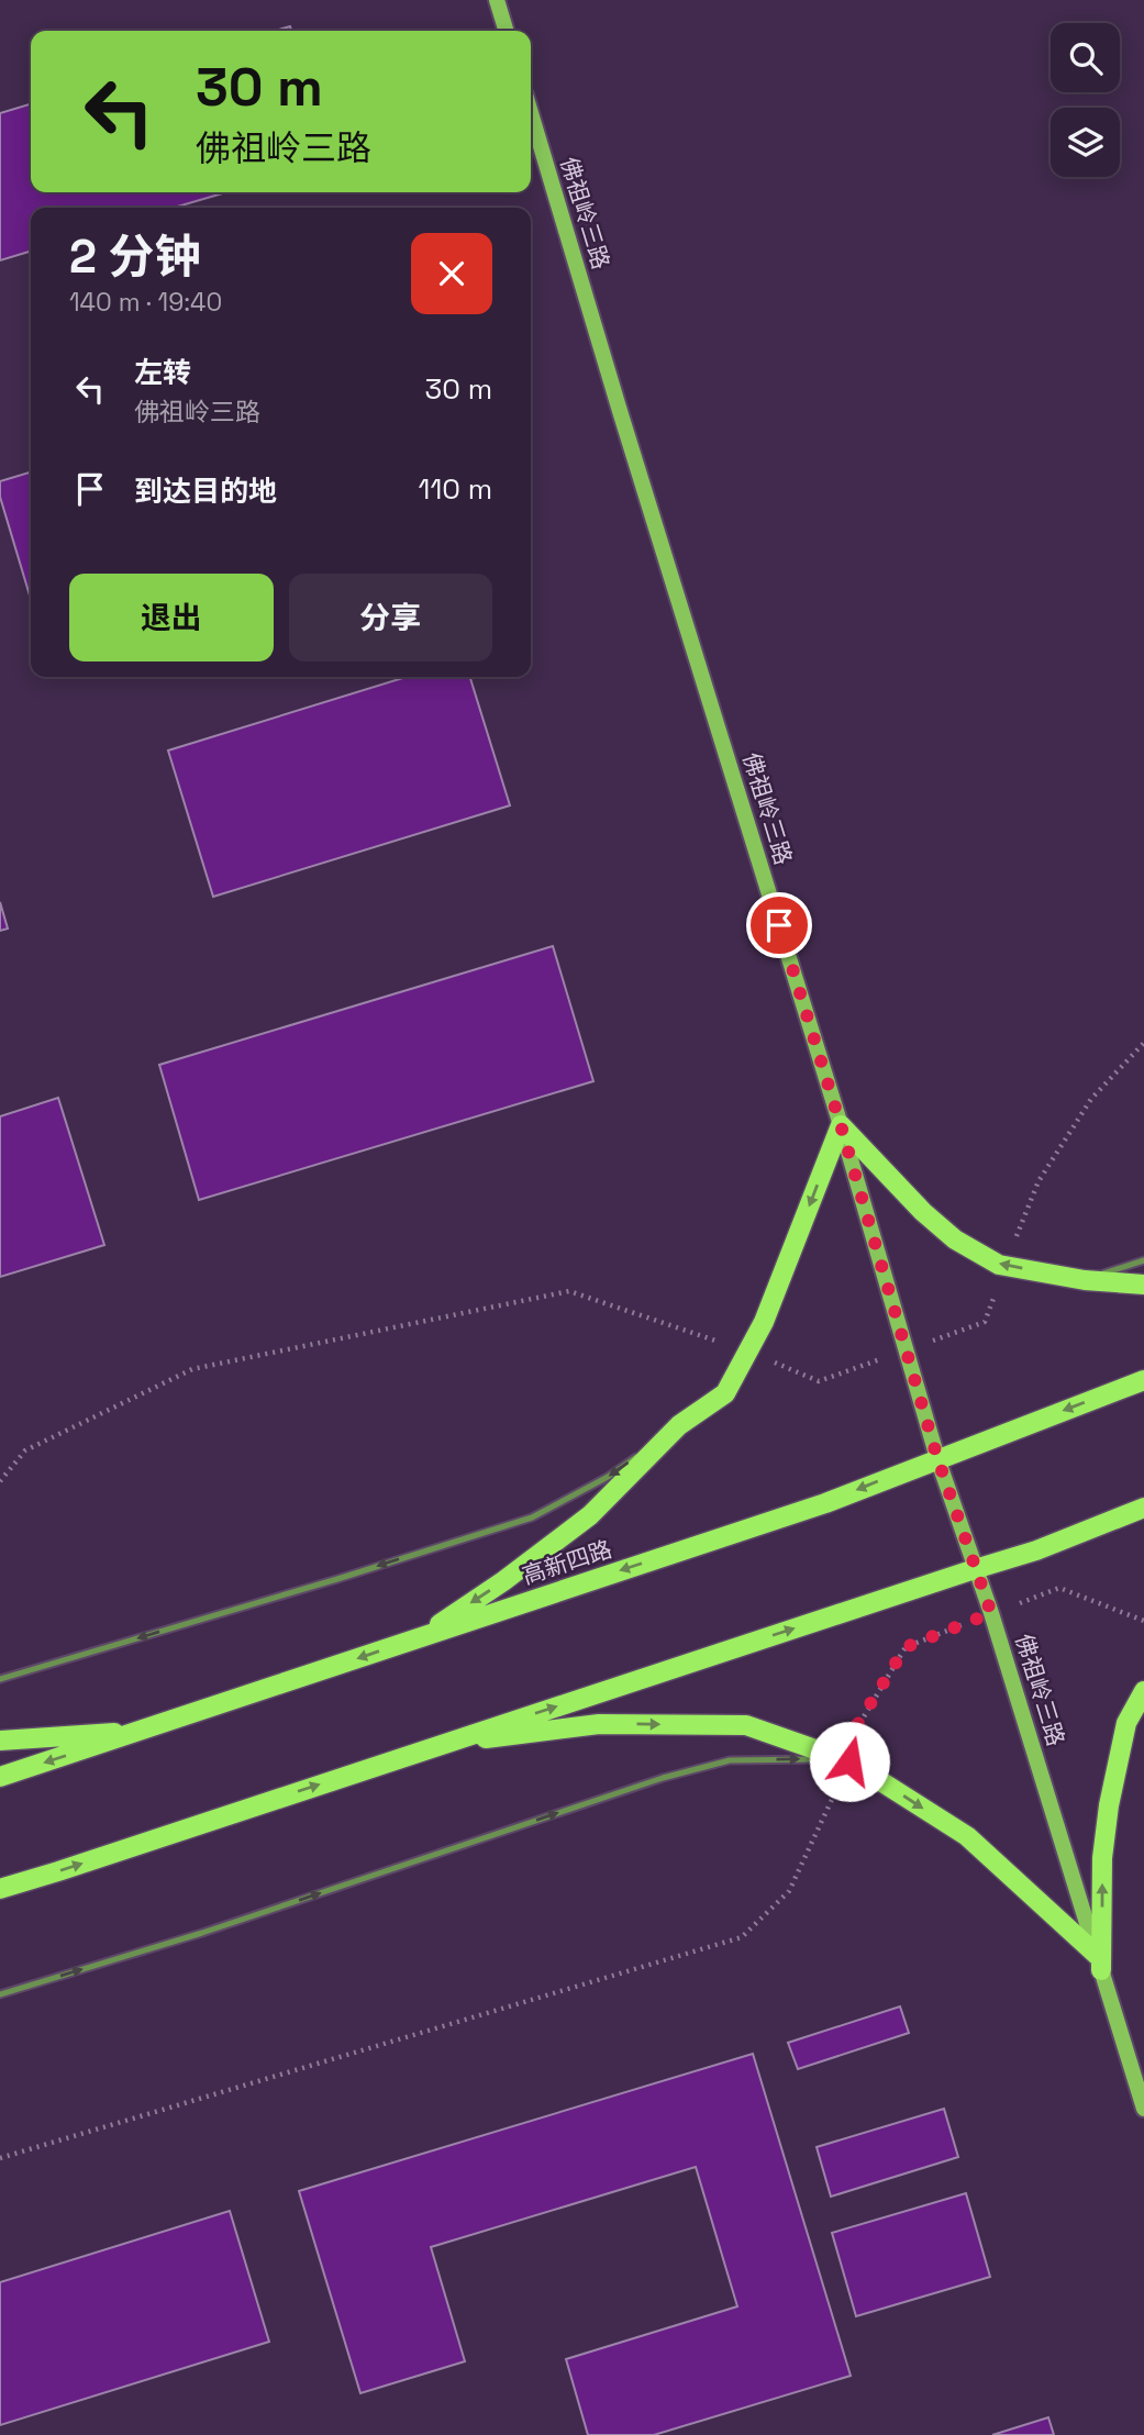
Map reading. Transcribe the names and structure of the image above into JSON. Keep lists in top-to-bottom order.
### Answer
{
  "streets": {
    "main road": ["佛祖岭三路", "高新四路"]
  },
  "crossings": [
    ["佛祖岭三路", "高新四路"]
  ],
  "page": {
    "turn": ["30 m", "佛祖岭三路"],
    "heading": ["2 分钟", "140 m · 19:40"],
    "list": [
      {
        "name": "左转",
        "note": "佛祖岭三路",
        "value": "30 m"
      },
      {
        "name": "到达目的地",
        "value": "110 m"
      }
    ],
    "buttons": ["退出", "分享"]
  }
}
